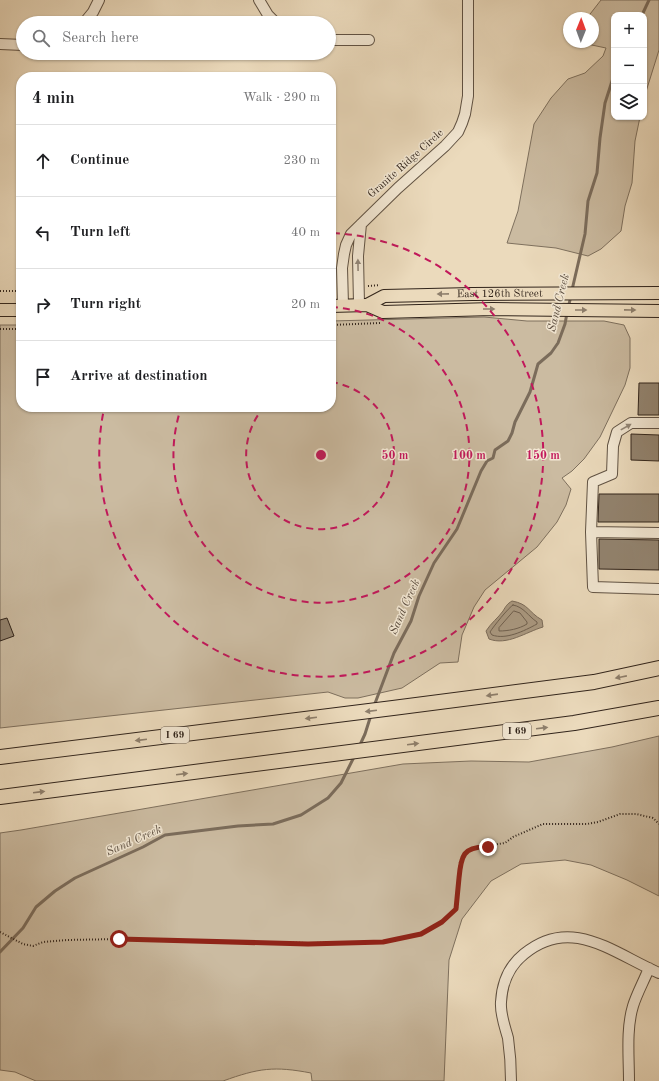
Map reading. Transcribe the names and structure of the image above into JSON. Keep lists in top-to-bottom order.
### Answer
{
  "streets": {
    "highway": ["I 69"],
    "main road": ["East 126th Street"],
    "street": ["Granite Ridge Circle"]
  },
  "crossings": [
    ["Granite Ridge Circle", "East 126th Street"]
  ],
  "water": ["Sand Creek"],
  "north": "top",
  "page": {
    "map_buttons": ["+", "−"],
    "search": "Search here",
    "heading": ["4 min", "Walk · 290 m"],
    "list": [
      ["Continue", "230 m"],
      ["Turn left", "40 m"],
      ["Turn right", "20 m"],
      "Arrive at destination"
    ]
  },
  "rings": ["50 m", "100 m", "150 m"]
}
